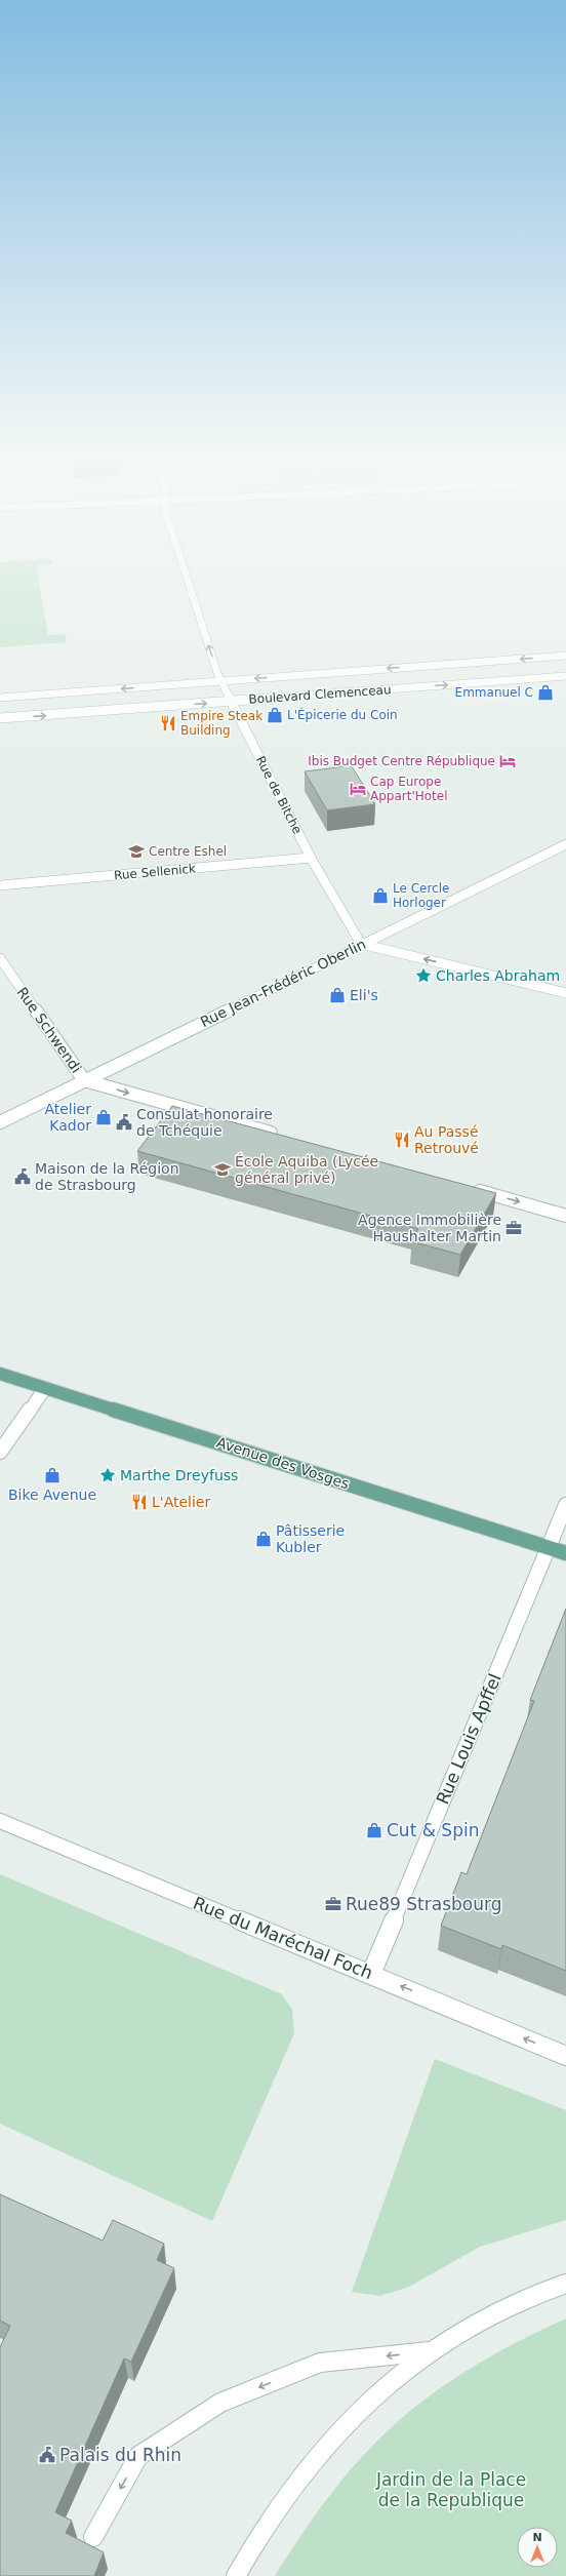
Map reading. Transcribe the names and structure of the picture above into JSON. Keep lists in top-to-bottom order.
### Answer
{
  "streets": {
    "main road": ["Avenue des Vosges"],
    "street": [
      "Boulevard Clemenceau",
      "Rue de Bitche",
      "Rue Sellenick",
      "Rue Jean-Frédéric Oberlin",
      "Rue Schwendi",
      "Rue Louis Apffel",
      "Rue du Maréchal Foch"
    ]
  },
  "crossings": [
    ["Boulevard Clemenceau", "Rue de Bitche"],
    ["Rue de Bitche", "Rue Sellenick"],
    ["Rue de Bitche", "Rue Jean-Frédéric Oberlin"],
    ["Rue Jean-Frédéric Oberlin", "Rue Schwendi"],
    ["Avenue des Vosges", "Rue Louis Apffel"],
    ["Rue Louis Apffel", "Rue du Maréchal Foch"]
  ],
  "parks": ["Jardin de la Place de la Republique"],
  "places": {
    "shop": [
      "Emmanuel C",
      "L'Épicerie du Coin",
      "Le Cercle Horloger",
      "Eli's",
      "Atelier Kador",
      "Bike Avenue",
      "Pâtisserie Kubler",
      "Cut & Spin"
    ],
    "restaurant": ["Empire Steak Building", "Au Passé Retrouvé", "L'Atelier"],
    "hotel": ["Ibis Budget Centre République", "Cap Europe Appart'Hotel"],
    "school or university": ["Centre Eshel", "École Aquiba (Lycée général privé)"],
    "place": ["Charles Abraham", "Marthe Dreyfuss"],
    "public building": ["Consulat honoraire de Tchéquie", "Maison de la Région de Strasbourg", "Palais du Rhin"],
    "office": ["Agence Immobilière Haushalter Martin", "Rue89 Strasbourg"]
  },
  "north": "top"
}
